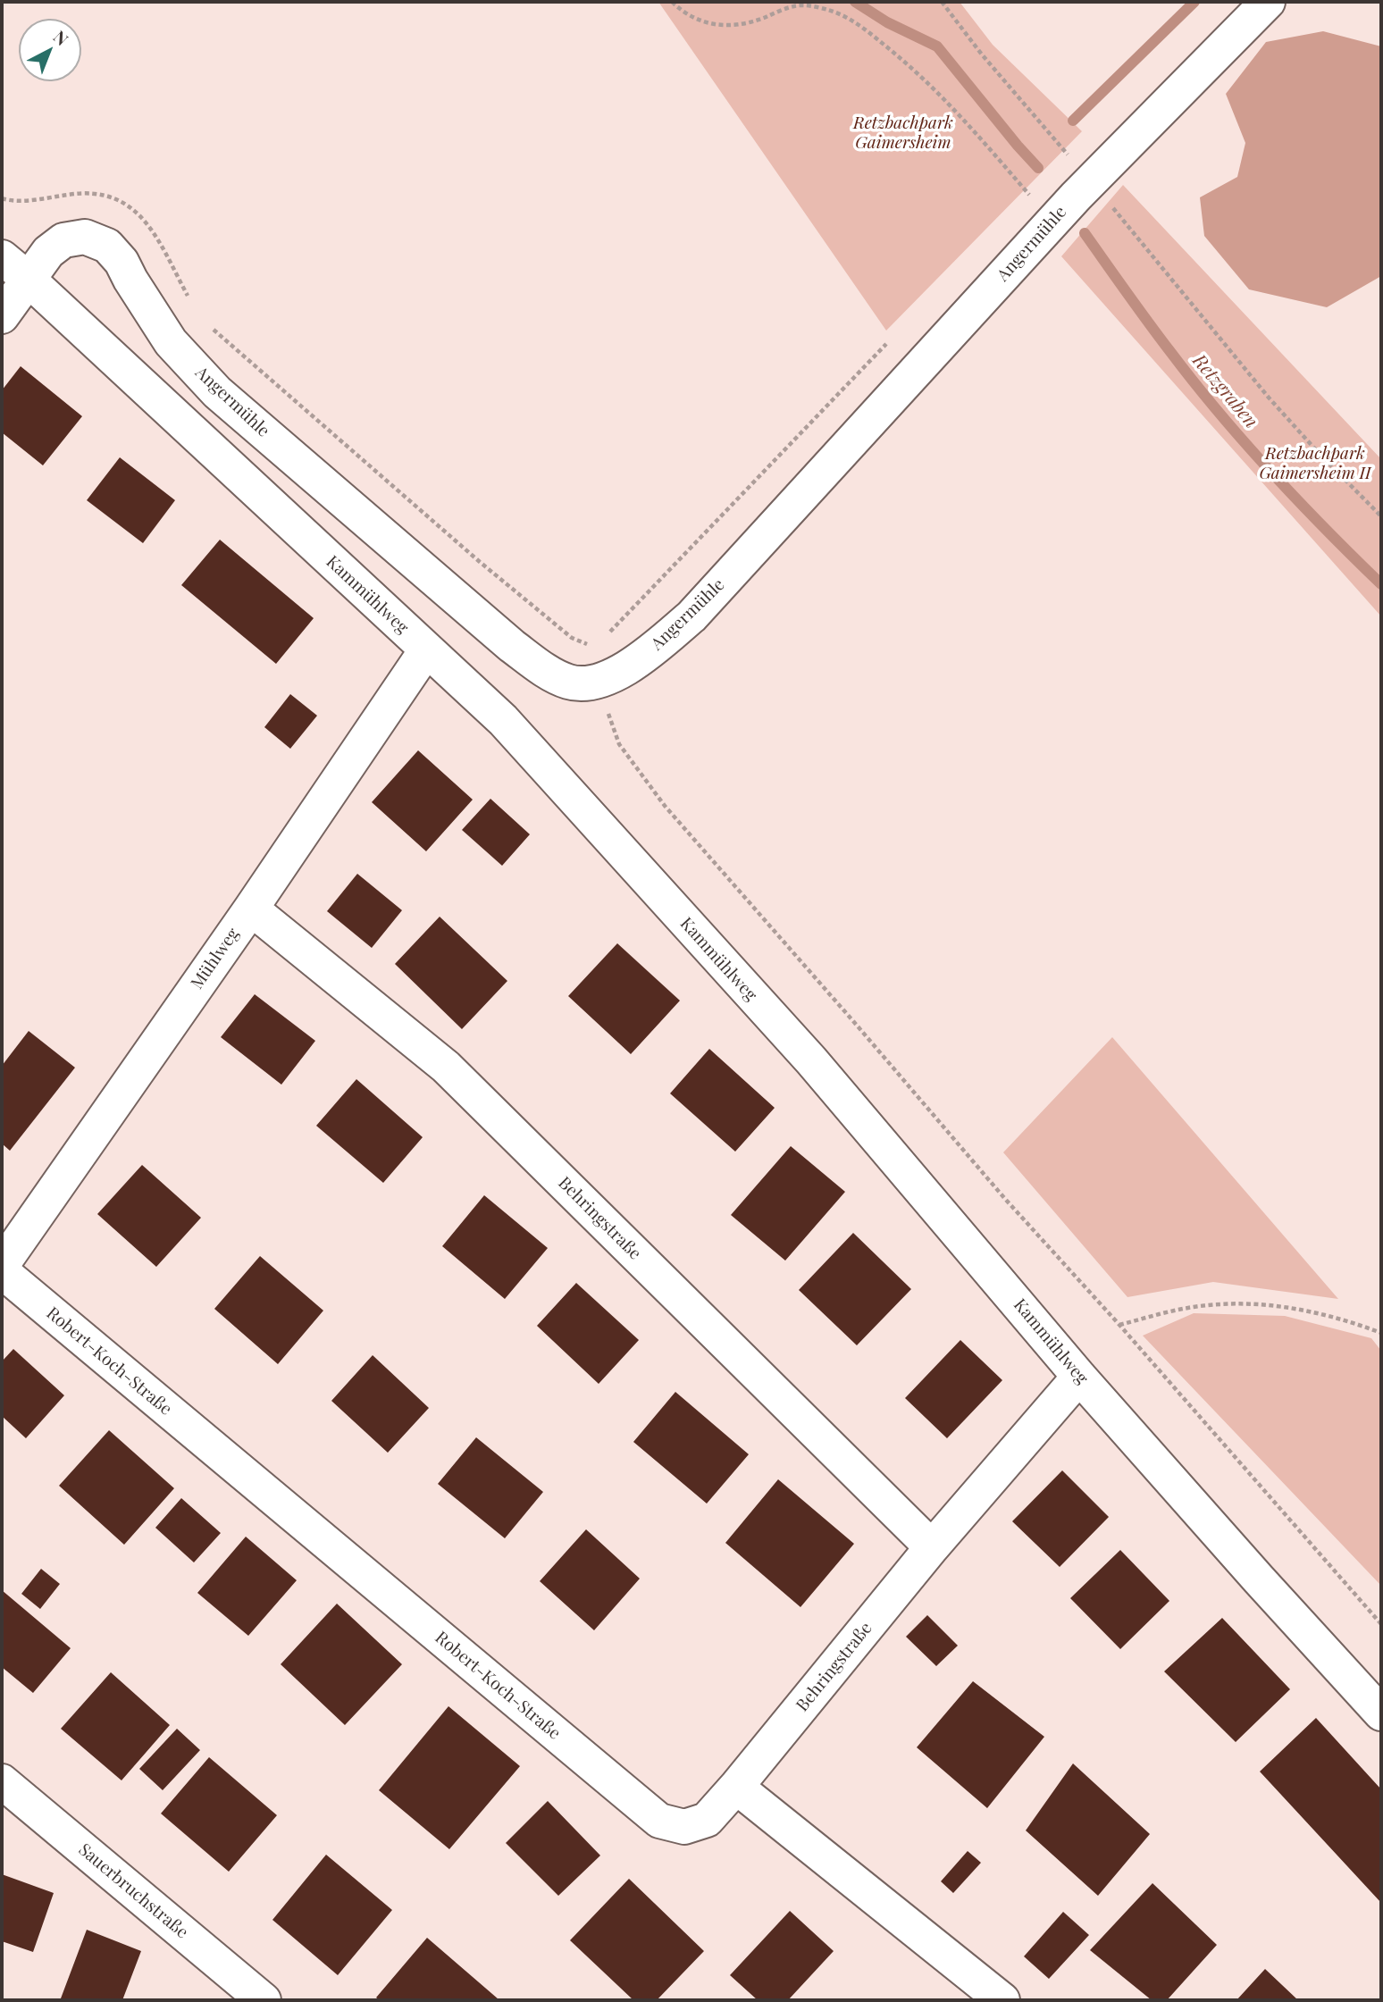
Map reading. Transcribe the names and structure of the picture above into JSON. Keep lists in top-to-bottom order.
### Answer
{
  "streets": {
    "street": [
      "Angermühle",
      "Kammühlweg",
      "Mühlweg",
      "Behringstraße",
      "Robert-Koch-Straße",
      "Sauerbruchstraße"
    ]
  },
  "crossings": [
    ["Angermühle", "Kammühlweg"],
    ["Kammühlweg", "Mühlweg"],
    ["Kammühlweg", "Behringstraße"],
    ["Mühlweg", "Behringstraße"],
    ["Behringstraße", "Robert-Koch-Straße"]
  ],
  "water": ["Retzgraben"],
  "parks": ["Retzbachpark Gaimersheim", "Retzbachpark Gaimersheim II"],
  "north": "top right"
}
